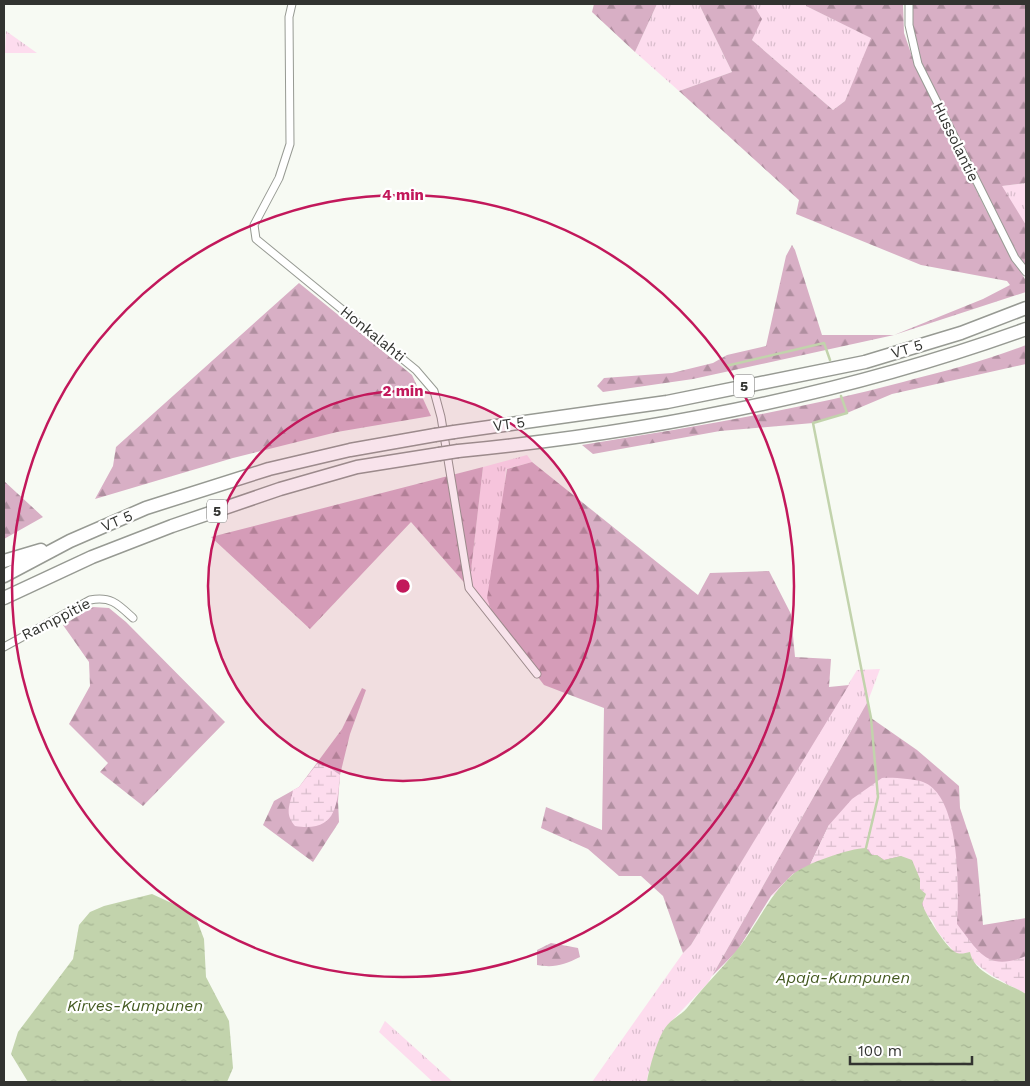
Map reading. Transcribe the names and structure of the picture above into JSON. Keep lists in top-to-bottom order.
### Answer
{
  "streets": {
    "highway": ["VT 5", "5"],
    "street": ["Hussolantie", "Honkalahti", "Ramppitie"]
  },
  "water": ["Apaja-Kumpunen", "Kirves-Kumpunen"],
  "scale_bar": "100 m",
  "rings": ["4 min", "2 min"]
}
